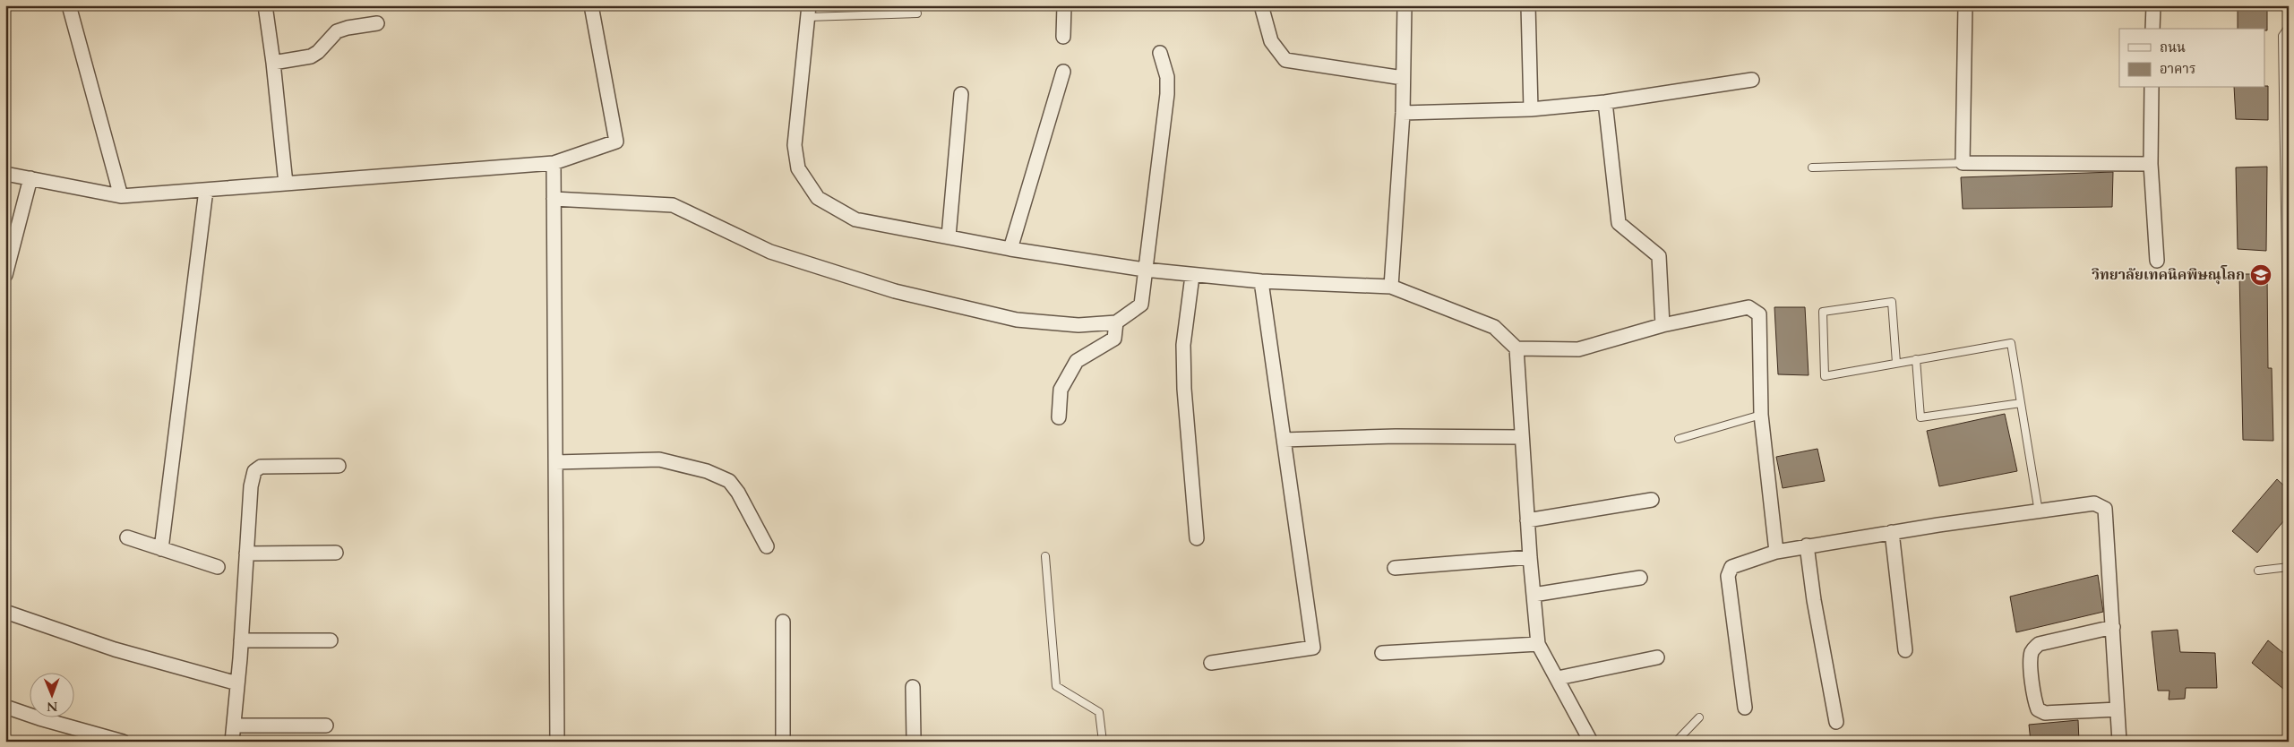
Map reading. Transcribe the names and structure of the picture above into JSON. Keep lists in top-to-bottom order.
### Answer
{
  "places": {
    "school or university": ["วิทยาลัยเทคนิคพิษณุโลก"]
  },
  "legend": ["ถนน", "อาคาร"],
  "north": "bottom"
}
